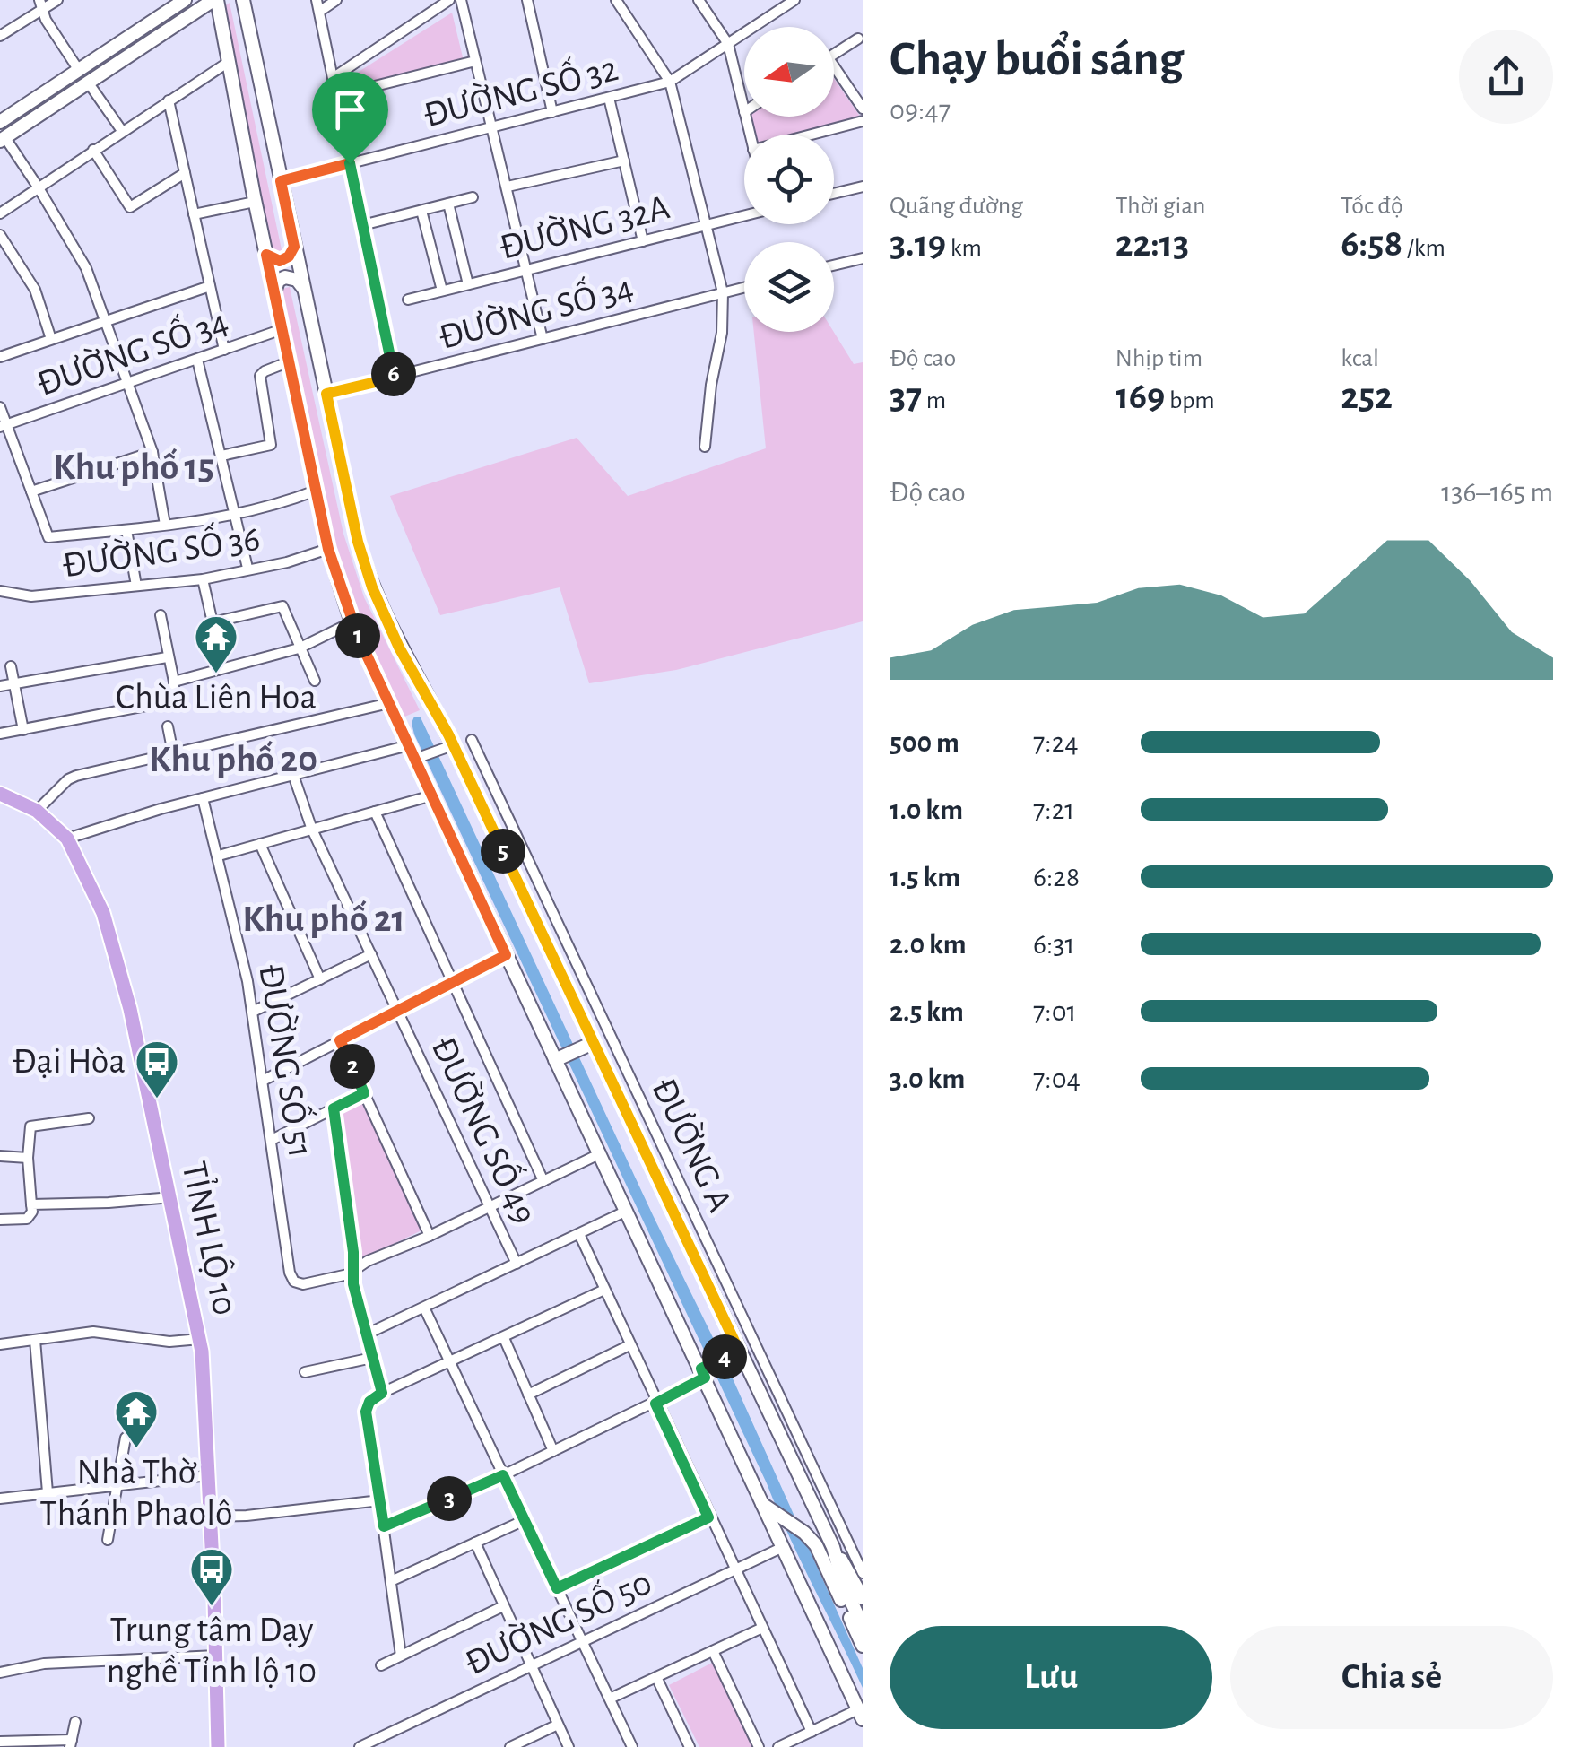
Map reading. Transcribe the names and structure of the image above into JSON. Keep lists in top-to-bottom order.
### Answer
{
  "streets": {
    "main road": ["TỈNH LỘ 10"],
    "street": [
      "ĐƯỜNG SỐ 32",
      "ĐƯỜNG 32A",
      "ĐƯỜNG SỐ 34",
      "ĐƯỜNG SỐ 36",
      "ĐƯỜNG SỐ 51",
      "ĐƯỜNG SỐ 49",
      "ĐƯỜNG A",
      "ĐƯỜNG SỐ 50"
    ]
  },
  "districts": ["Khu phố 15", "Khu phố 20", "Khu phố 21"],
  "places": {
    "temple": ["Chùa Liên Hoa", "Nhà Thờ Thánh Phaolô"],
    "bus stop": ["Đại Hòa", "Trung tâm Dạy nghề Tỉnh lộ 10"]
  },
  "north": "left",
  "page": {
    "heading": ["Chạy buổi sáng", "09:47"],
    "stats": [
      ["Quãng đường", "3.19 km"],
      ["Thời gian", "22:13"],
      ["Tốc độ", "6:58 /km"],
      ["Độ cao", "37 m"],
      ["Nhịp tim", "169 bpm"],
      ["kcal", "252"]
    ],
    "pins": [
      "6",
      "1",
      "5",
      "2",
      "4",
      "3"
    ],
    "chart": ["Độ cao", "136–165 m"],
    "list": [
      {
        "name": "500 m",
        "note": "7:24"
      },
      {
        "name": "1.0 km",
        "note": "7:21"
      },
      {
        "name": "1.5 km",
        "note": "6:28"
      },
      {
        "name": "2.0 km",
        "note": "6:31"
      },
      {
        "name": "2.5 km",
        "note": "7:01"
      },
      {
        "name": "3.0 km",
        "note": "7:04"
      }
    ],
    "buttons": ["Lưu", "Chia sẻ"]
  }
}
